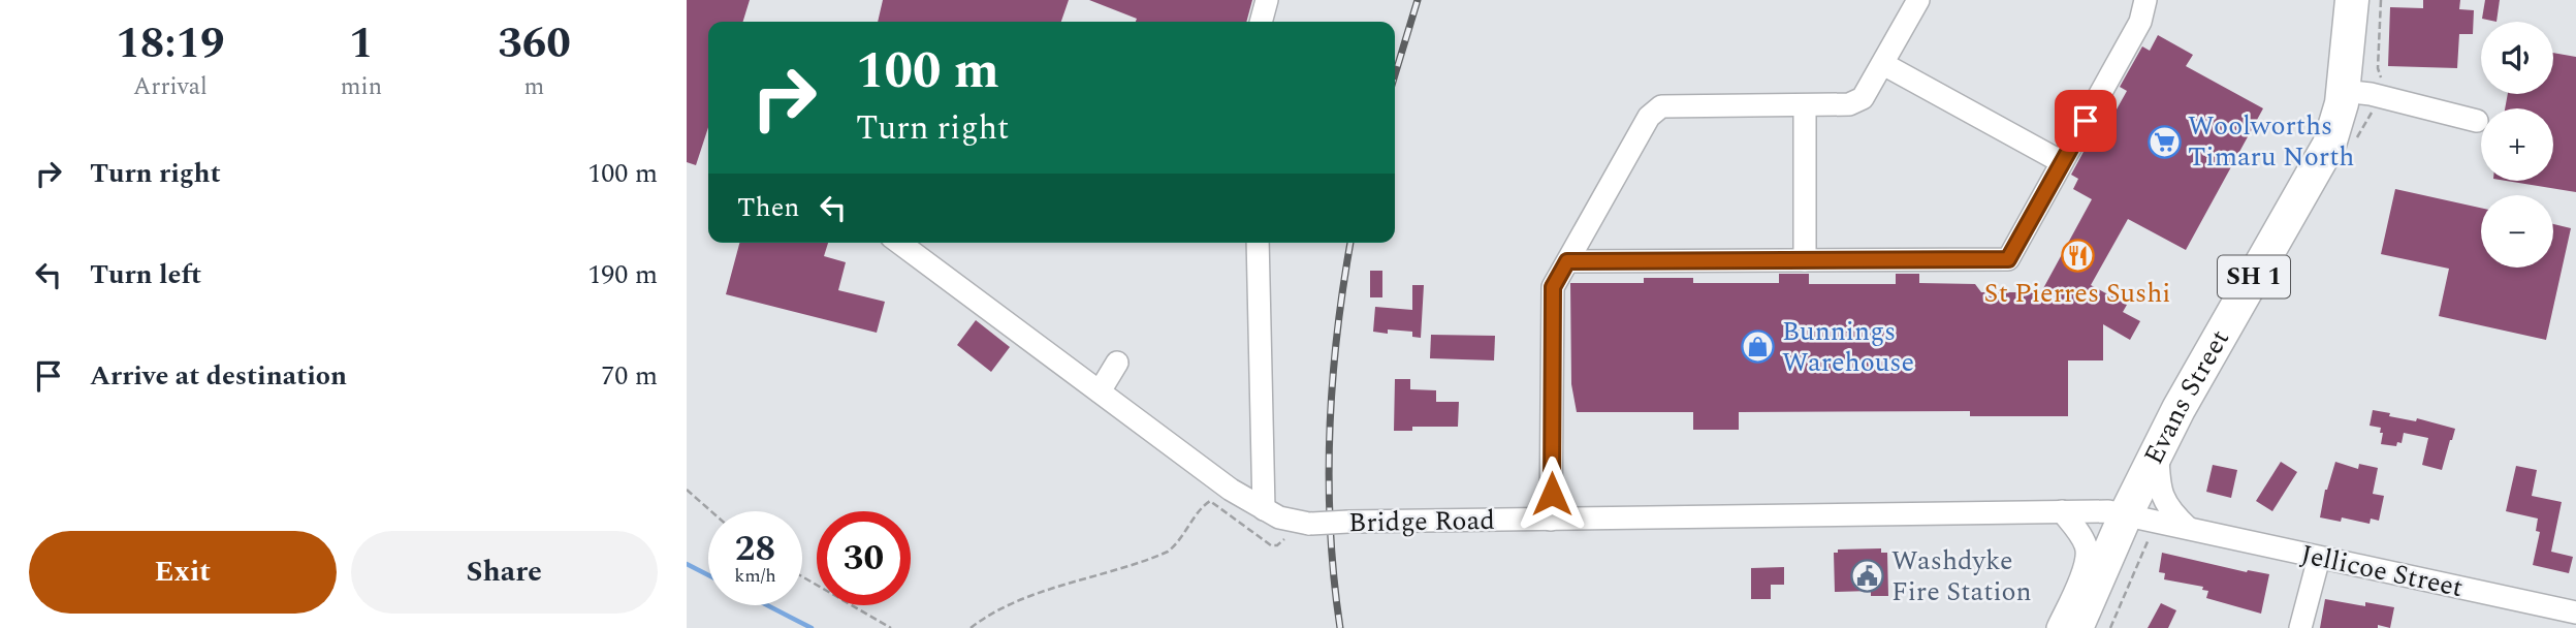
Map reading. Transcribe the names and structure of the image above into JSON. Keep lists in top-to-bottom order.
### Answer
{
  "streets": {
    "highway": ["SH 1", "Evans Street"],
    "street": ["Bridge Road", "Jellicoe Street"]
  },
  "crossings": [
    ["SH 1", "Evans Street"],
    ["SH 1", "Bridge Road"],
    ["SH 1", "Jellicoe Street"],
    ["Evans Street", "Bridge Road"],
    ["Evans Street", "Jellicoe Street"],
    ["Bridge Road", "Jellicoe Street"]
  ],
  "places": {
    "supermarket": ["Woolworths Timaru North"],
    "restaurant": ["St Pierres Sushi"],
    "shop": ["Bunnings Warehouse"],
    "public building": ["Washdyke Fire Station"]
  },
  "page": {
    "eta": [
      "18:19",
      "Arrival",
      "1",
      "min",
      "360",
      "m"
    ],
    "map_buttons": ["+", "−"],
    "turn": ["100 m", "Turn right"],
    "list": [
      {
        "name": "Turn right",
        "value": "100 m"
      },
      {
        "name": "Turn left",
        "value": "190 m"
      },
      {
        "name": "Arrive at destination",
        "value": "70 m"
      }
    ],
    "then": "Then",
    "speed": "28 km/h",
    "limit": "30",
    "buttons": ["Exit", "Share"]
  }
}
